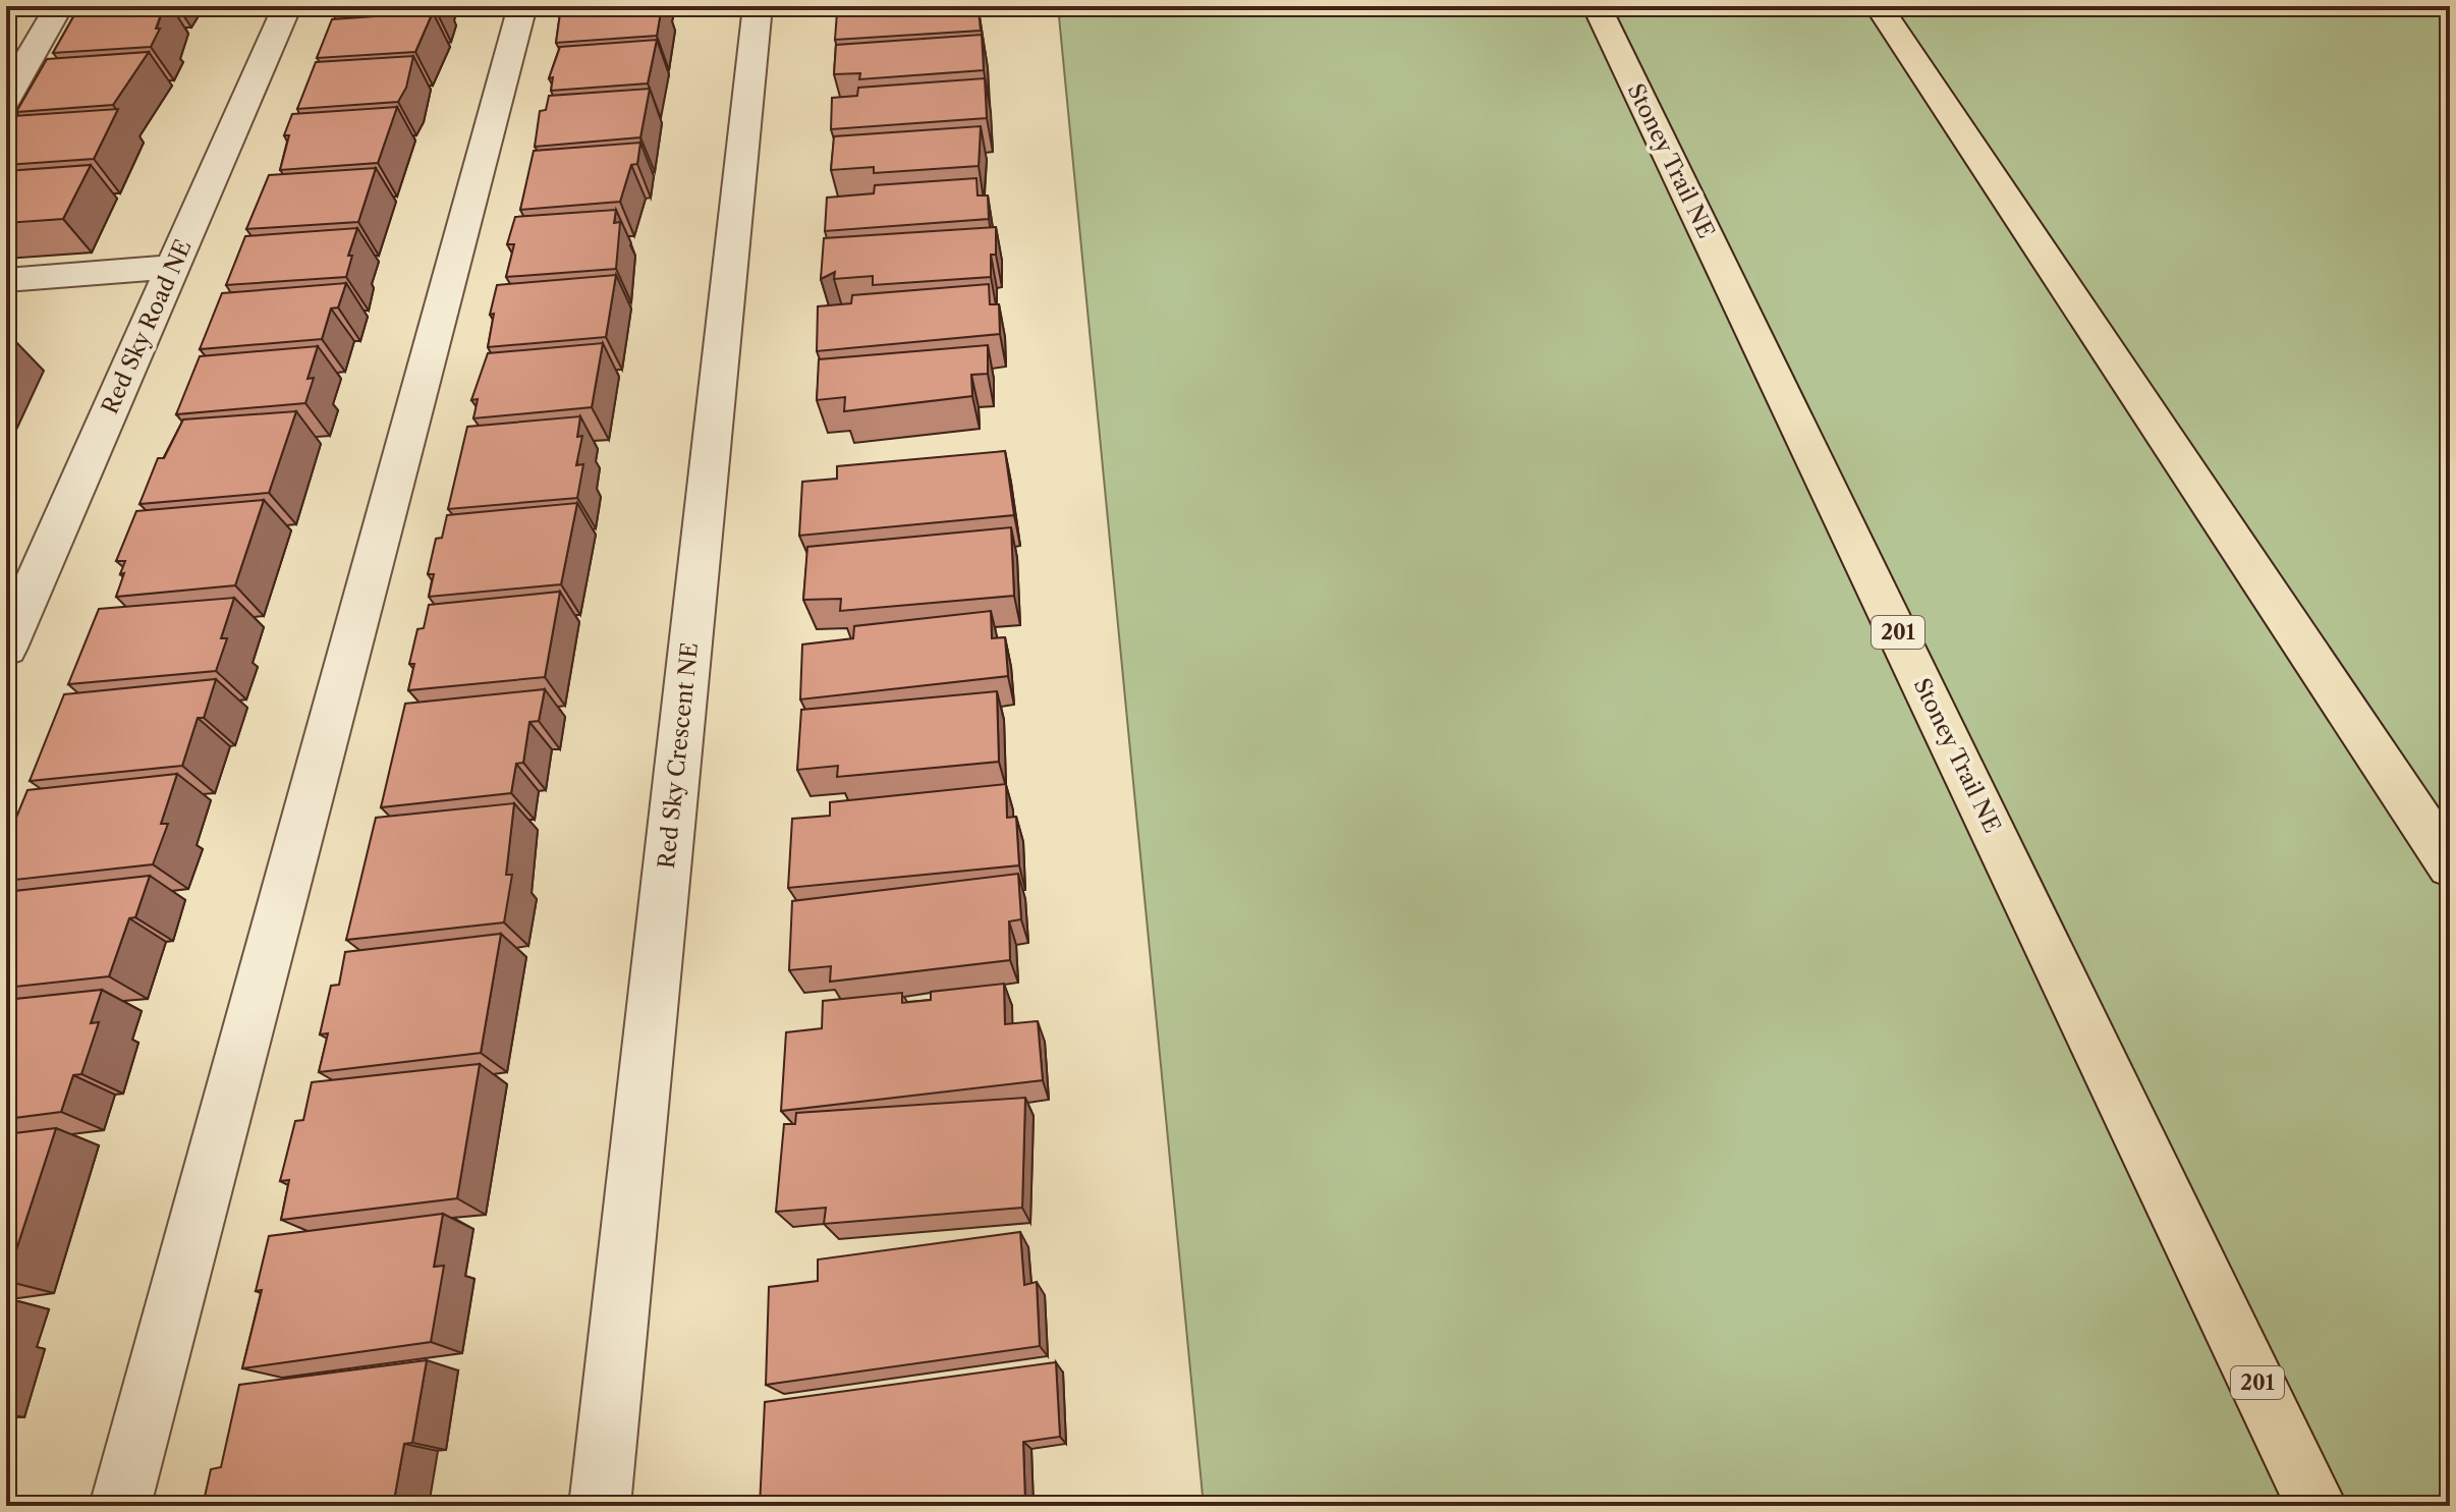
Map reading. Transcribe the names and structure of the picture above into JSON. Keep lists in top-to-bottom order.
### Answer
{
  "streets": {
    "highway": ["Stoney Trail NE", "201"],
    "street": ["Red Sky Road NE", "Red Sky Crescent NE"]
  }
}
